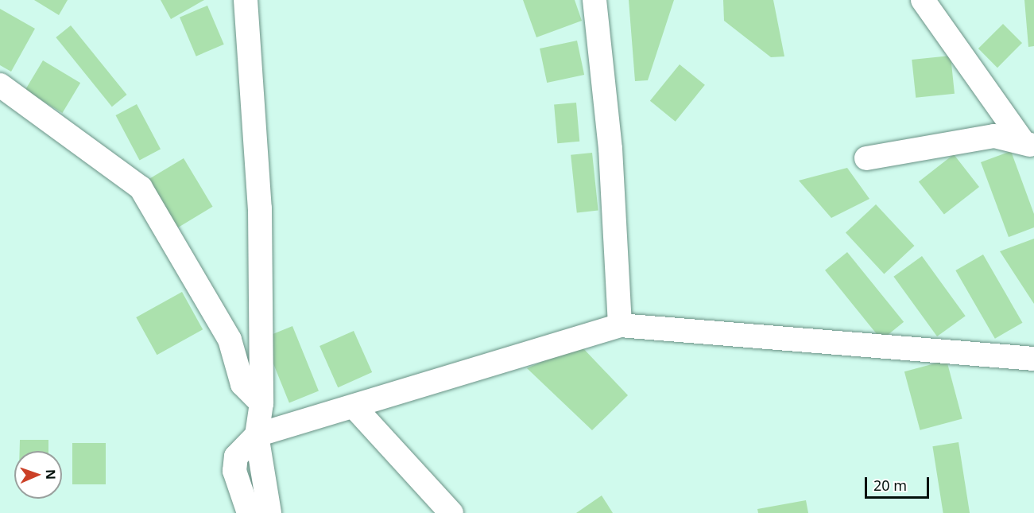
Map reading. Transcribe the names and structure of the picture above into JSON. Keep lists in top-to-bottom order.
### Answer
{
  "scale_bar": "20 m",
  "north": "right"
}
